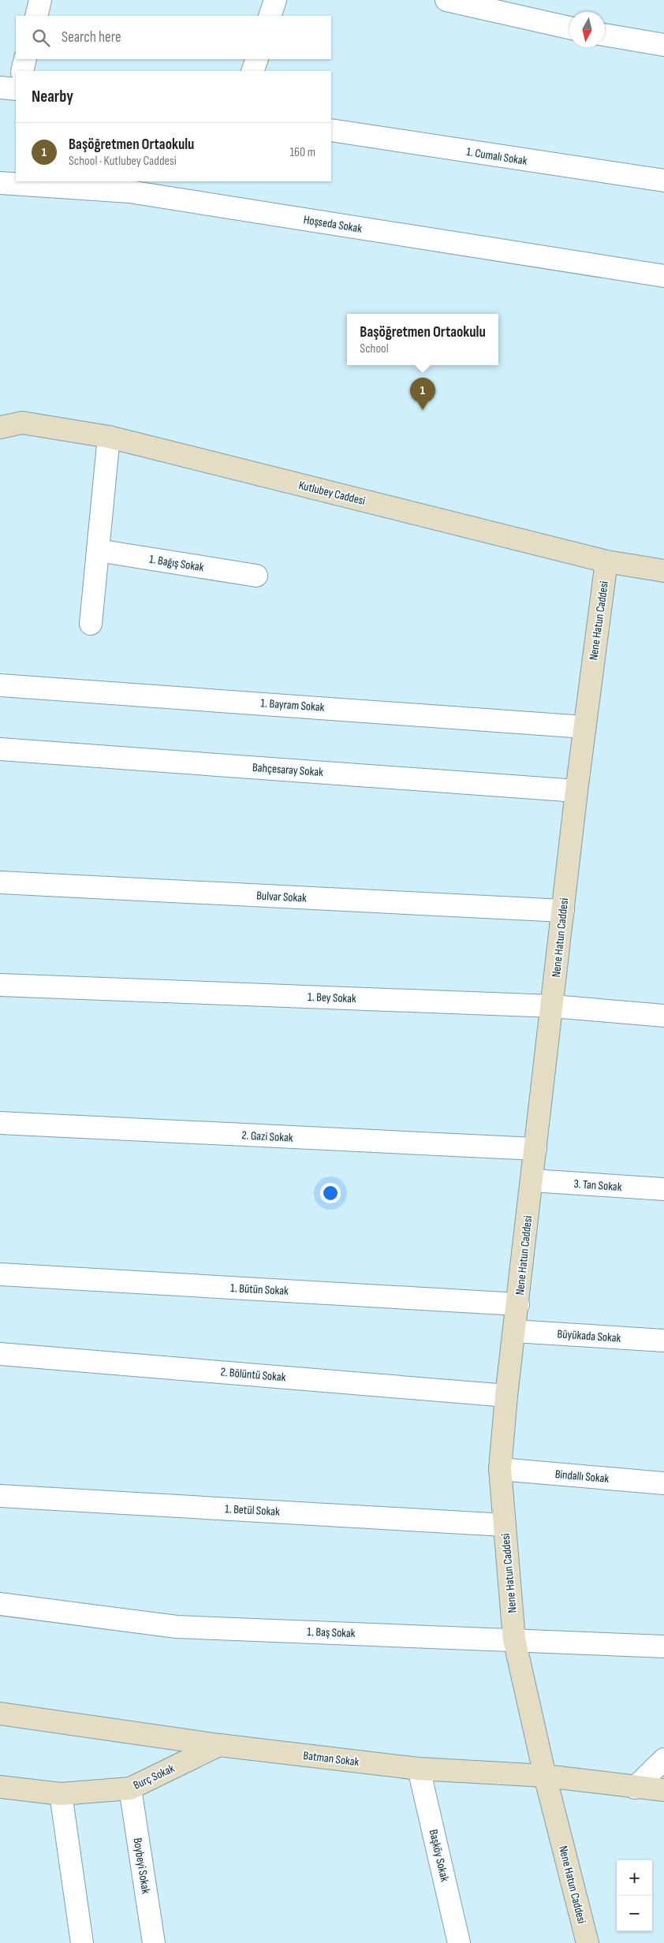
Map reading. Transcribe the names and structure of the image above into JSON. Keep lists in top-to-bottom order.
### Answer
{
  "streets": {
    "street": [
      "1. Cumalı Sokak",
      "Hoşseda Sokak",
      "Kutlubey Caddesi",
      "1. Bağış Sokak",
      "Nene Hatun Caddesi",
      "1. Bayram Sokak",
      "Bahçesaray Sokak",
      "Bulvar Sokak",
      "1. Bey Sokak",
      "2. Gazi Sokak",
      "3. Tan Sokak",
      "1. Bütün Sokak",
      "Büyükada Sokak",
      "2. Bölüntü Sokak",
      "Bindallı Sokak",
      "1. Betül Sokak",
      "1. Baş Sokak",
      "Batman Sokak",
      "Burç Sokak",
      "Başköy Sokak",
      "Boybeyi Sokak"
    ]
  },
  "crossings": [
    ["Kutlubey Caddesi", "Nene Hatun Caddesi"],
    ["Nene Hatun Caddesi", "1. Bayram Sokak"],
    ["Nene Hatun Caddesi", "Bahçesaray Sokak"],
    ["Nene Hatun Caddesi", "Bulvar Sokak"],
    ["Nene Hatun Caddesi", "1. Bey Sokak"],
    ["Nene Hatun Caddesi", "2. Gazi Sokak"],
    ["Nene Hatun Caddesi", "3. Tan Sokak"],
    ["Nene Hatun Caddesi", "1. Bütün Sokak"],
    ["Nene Hatun Caddesi", "Büyükada Sokak"],
    ["Nene Hatun Caddesi", "2. Bölüntü Sokak"],
    ["Nene Hatun Caddesi", "Bindallı Sokak"],
    ["Nene Hatun Caddesi", "1. Betül Sokak"],
    ["Nene Hatun Caddesi", "1. Baş Sokak"],
    ["Nene Hatun Caddesi", "Batman Sokak"],
    ["Batman Sokak", "Burç Sokak"],
    ["Batman Sokak", "Başköy Sokak"],
    ["Burç Sokak", "Boybeyi Sokak"]
  ],
  "north": "bottom",
  "page": {
    "search": "Search here",
    "heading": "Nearby",
    "list": [
      {
        "mark": "1",
        "name": "Başöğretmen Ortaokulu",
        "note": "School · Kutlubey Caddesi",
        "value": "160 m"
      }
    ],
    "popup": ["Başöğretmen Ortaokulu", "School"],
    "pins": "1",
    "map_buttons": ["+", "−"]
  }
}
